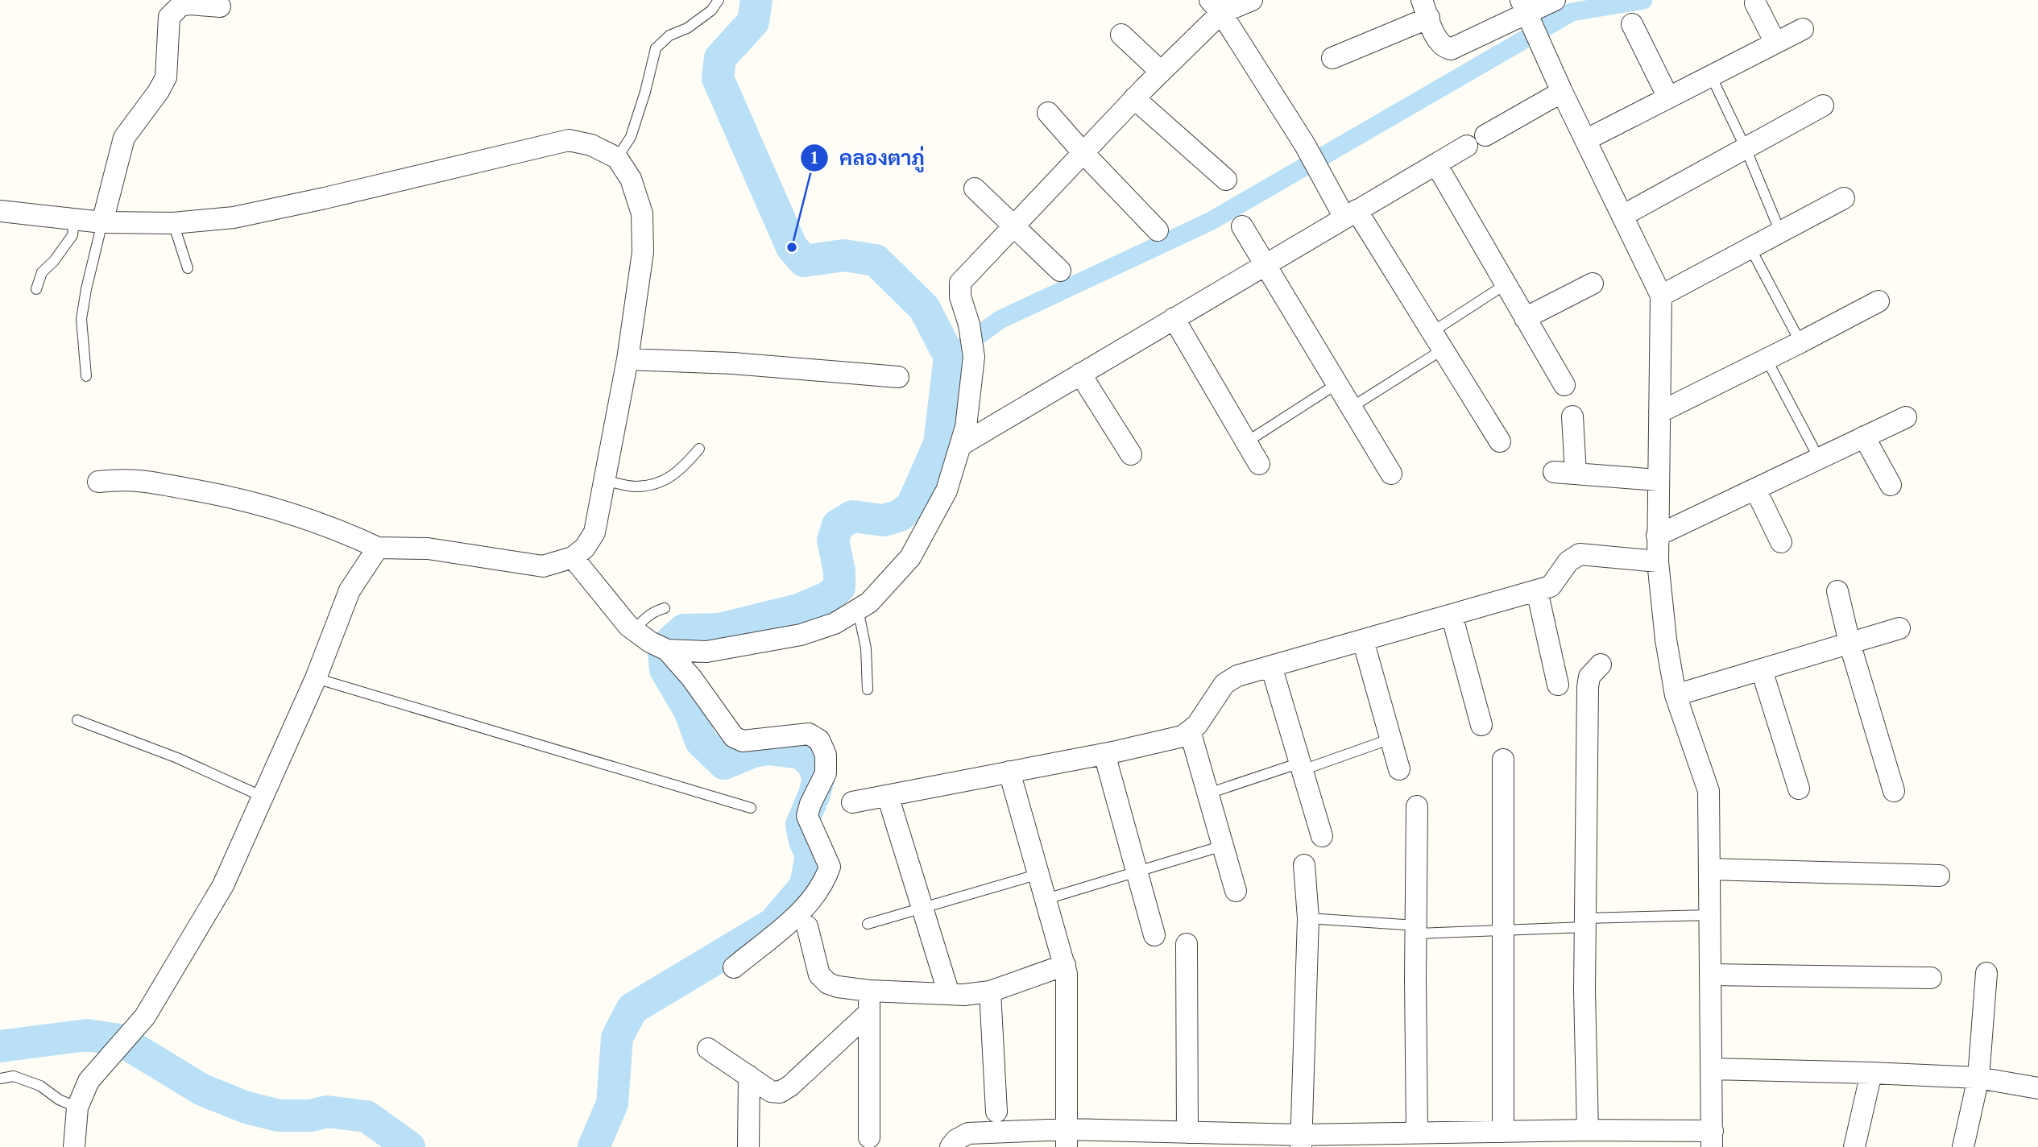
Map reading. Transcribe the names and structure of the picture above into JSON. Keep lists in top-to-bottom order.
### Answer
{
  "places": ["คลองตาภู่"]
}
